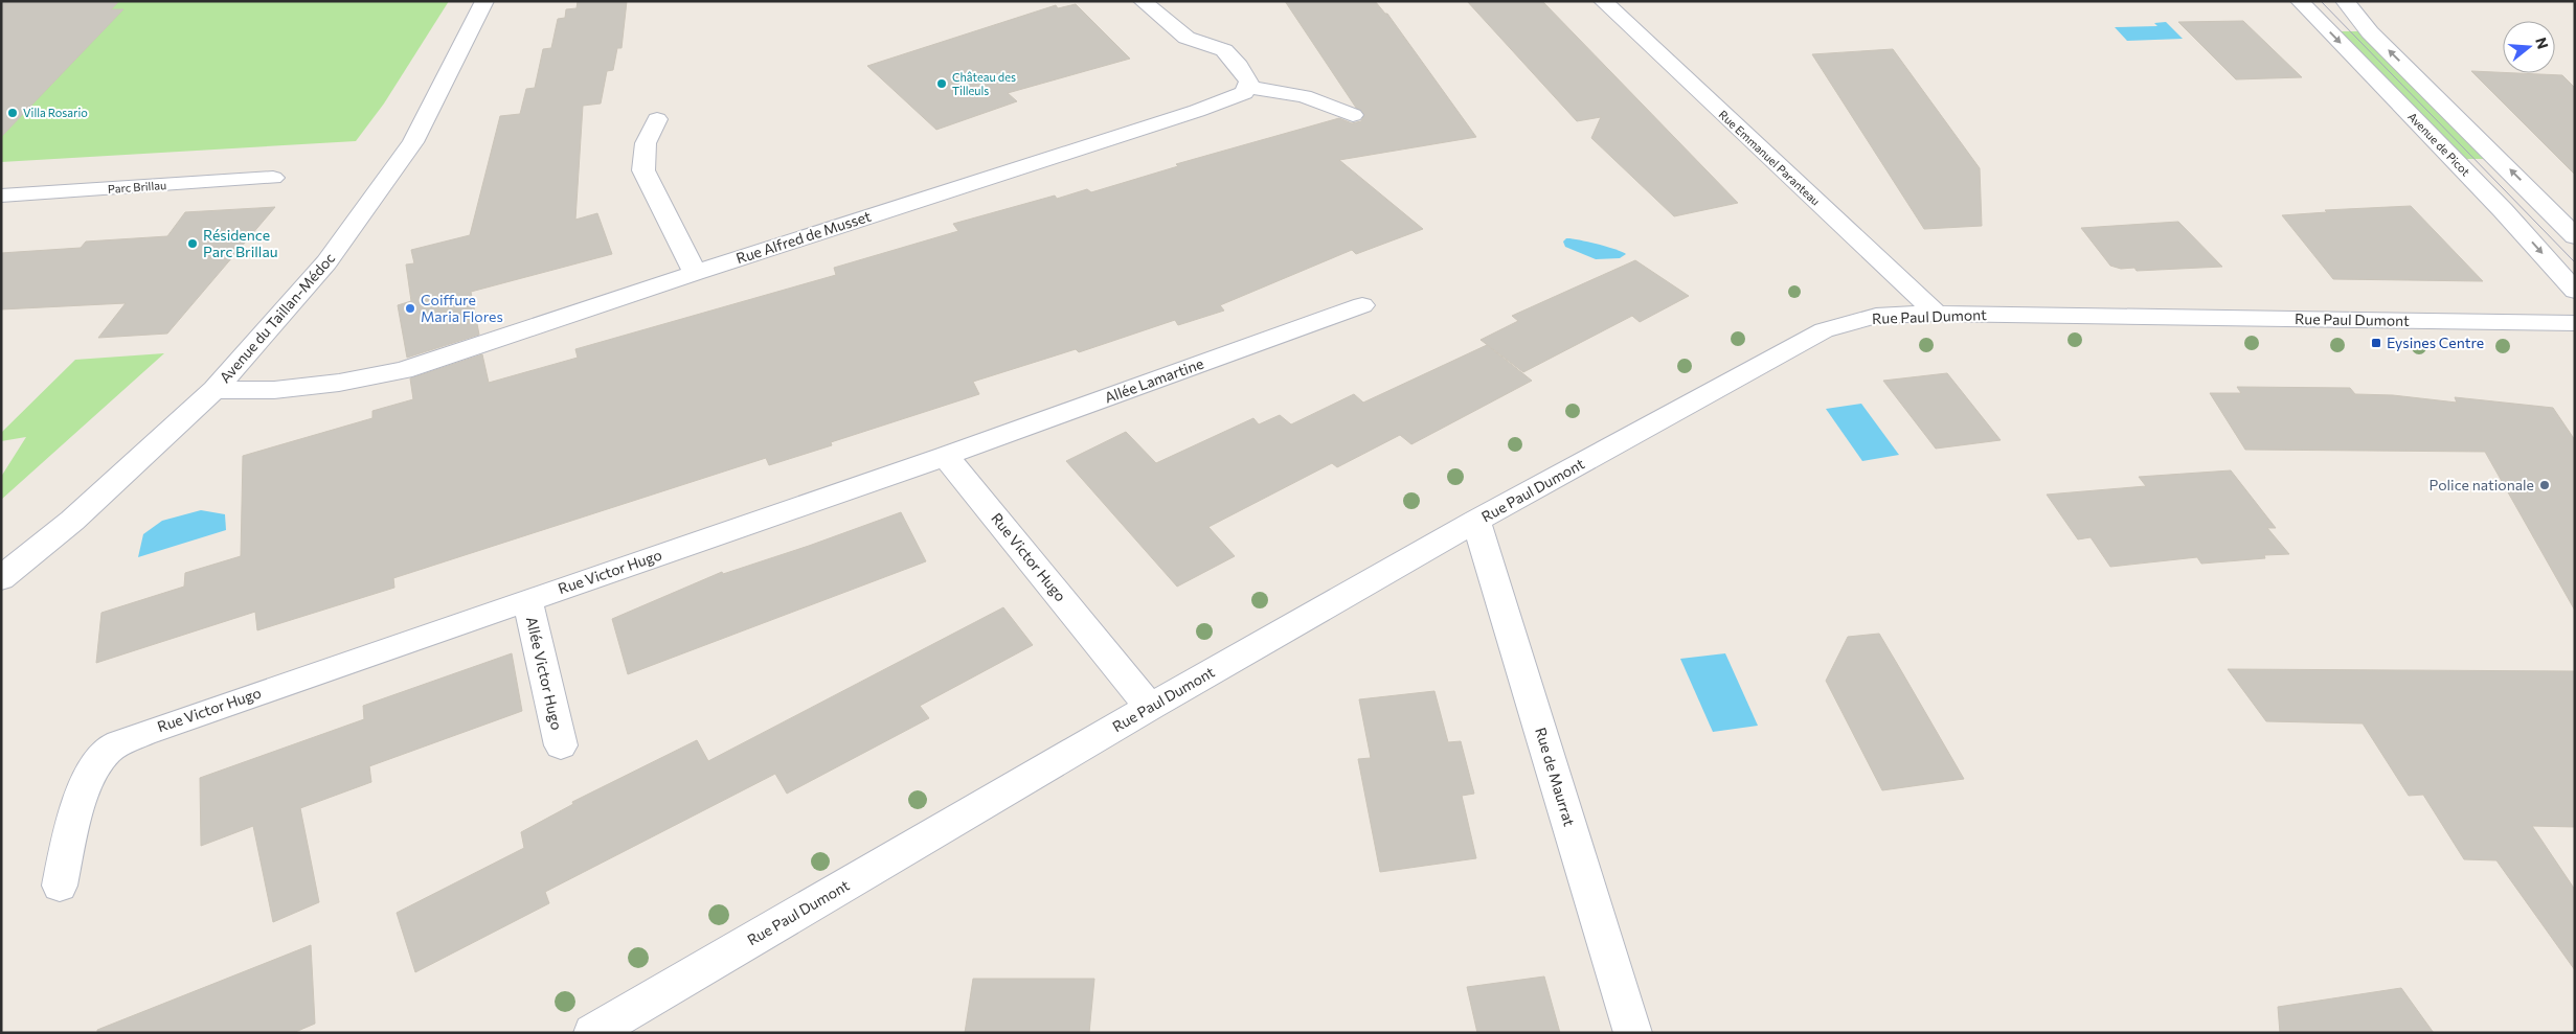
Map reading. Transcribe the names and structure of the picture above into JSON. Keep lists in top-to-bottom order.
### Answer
{
  "streets": {
    "street": [
      "Avenue de Picot",
      "Rue Emmanuel Paranteau",
      "Parc Brillau",
      "Rue Alfred de Musset",
      "Rue Paul Dumont",
      "Avenue du Taillan-Médoc",
      "Allée Lamartine",
      "Rue Victor Hugo",
      "Allée Victor Hugo",
      "Rue de Maurrat"
    ]
  },
  "crossings": [
    ["Rue Emmanuel Paranteau", "Rue Paul Dumont"],
    ["Rue Alfred de Musset", "Avenue du Taillan-Médoc"],
    ["Rue Paul Dumont", "Rue Victor Hugo"],
    ["Rue Paul Dumont", "Rue de Maurrat"],
    ["Allée Lamartine", "Rue Victor Hugo"],
    ["Rue Victor Hugo", "Allée Victor Hugo"]
  ],
  "places": {
    "other": [
      "Château des Tilleuls",
      "Villa Rosario",
      "Résidence Parc Brillau",
      "Coiffure Maria Flores",
      "Police nationale"
    ],
    "transit": ["Eysines Centre"]
  },
  "north": "right"
}
